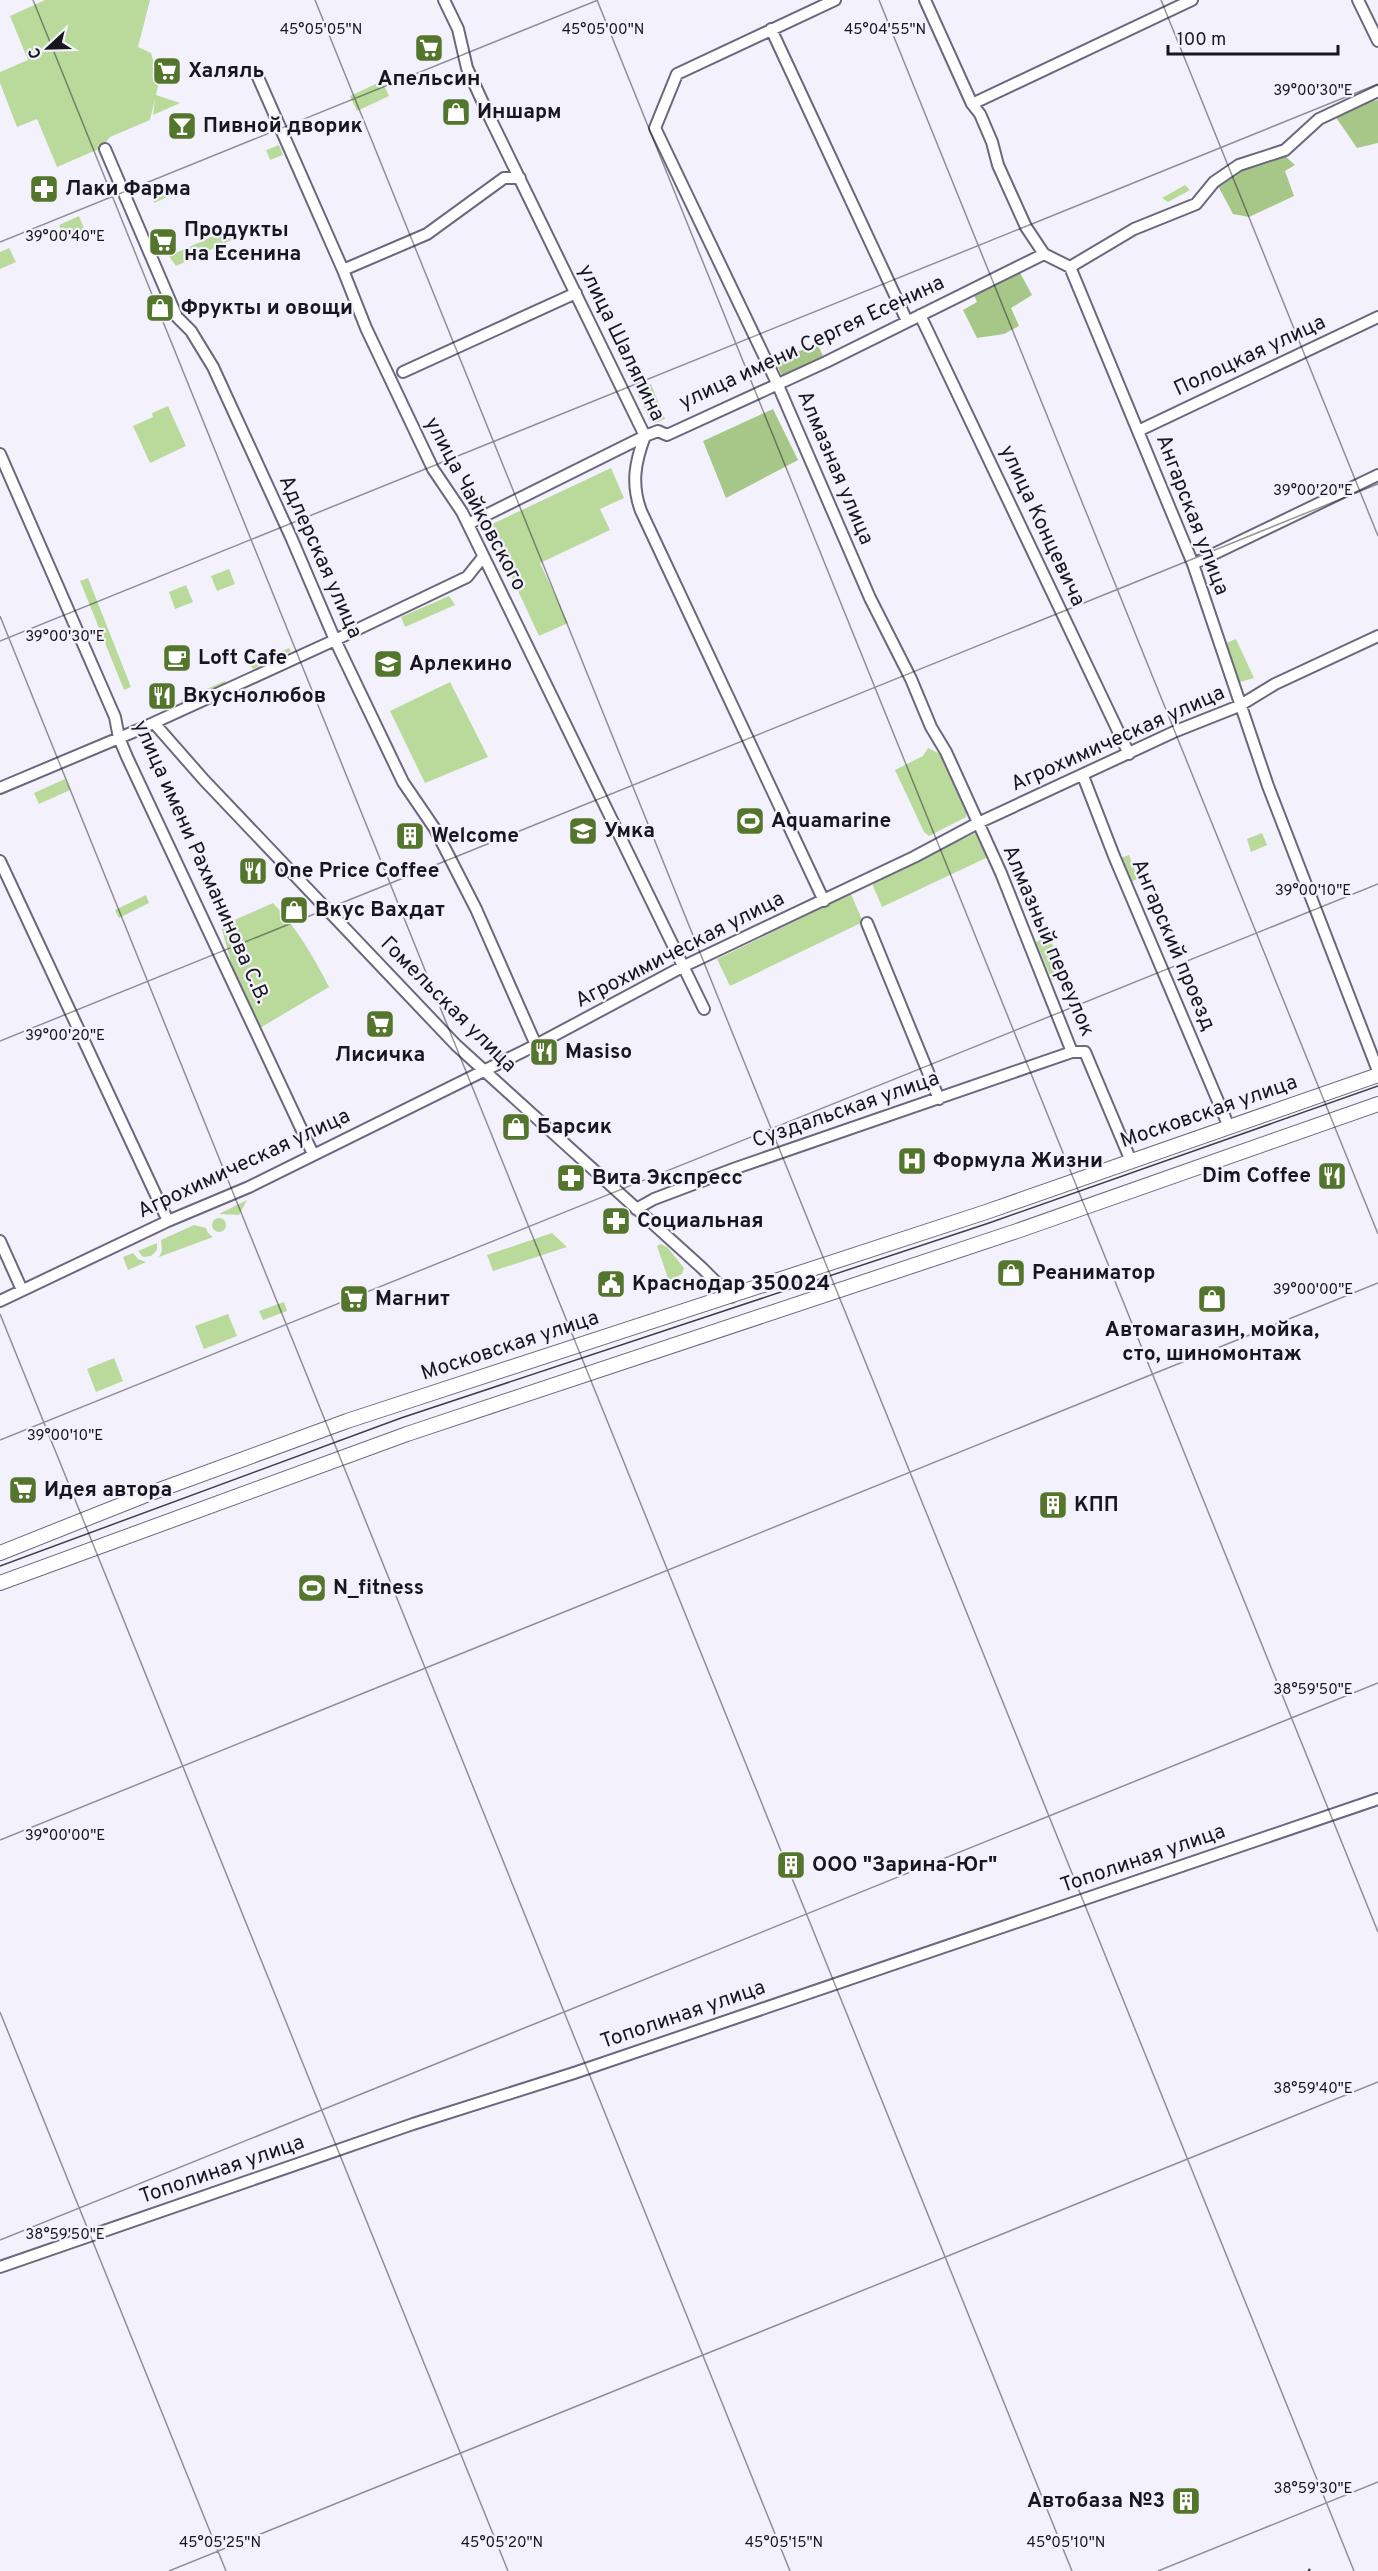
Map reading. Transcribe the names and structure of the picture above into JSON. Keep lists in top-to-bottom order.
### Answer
{
  "streets": {
    "street": [
      "улица Шаляпина",
      "улица имени Сергея Есенина",
      "Полоцкая улица",
      "Алмазная улица",
      "улица Чайковского",
      "Ангарская улица",
      "улица Концевича",
      "Адлерская улица",
      "Агрохимическая улица",
      "улица имени Рахманинова С.В.",
      "Алмазный переулок",
      "Ангарский проезд",
      "Гомельская улица",
      "Суздальская улица",
      "Московская улица",
      "Тополиная улица"
    ]
  },
  "crossings": [
    ["улица Шаляпина", "улица имени Сергея Есенина"],
    ["улица Шаляпина", "Агрохимическая улица"],
    ["улица имени Сергея Есенина", "Алмазная улица"],
    ["улица имени Сергея Есенина", "улица Чайковского"],
    ["улица имени Сергея Есенина", "улица Концевича"],
    ["Полоцкая улица", "Ангарская улица"],
    ["Алмазная улица", "Агрохимическая улица"],
    ["Алмазная улица", "Алмазный переулок"],
    ["улица Чайковского", "Агрохимическая улица"],
    ["Ангарская улица", "Агрохимическая улица"],
    ["Ангарская улица", "Московская улица"],
    ["улица Концевича", "Агрохимическая улица"],
    ["Адлерская улица", "Агрохимическая улица"],
    ["Агрохимическая улица", "улица имени Рахманинова С.В."],
    ["Агрохимическая улица", "Алмазный переулок"],
    ["Агрохимическая улица", "Ангарский проезд"],
    ["Агрохимическая улица", "Гомельская улица"],
    ["Алмазный переулок", "Суздальская улица"],
    ["Алмазный переулок", "Московская улица"],
    ["Ангарский проезд", "Московская улица"],
    ["Гомельская улица", "Суздальская улица"],
    ["Гомельская улица", "Московская улица"]
  ],
  "places": {
    "supermarket": [
      "Апельсин",
      "Халяль",
      "Продукты на Есенина",
      "Лисичка",
      "Магнит",
      "Идея автора"
    ],
    "shop": [
      "Иншарм",
      "Фрукты и овощи",
      "Вкус Вахдат",
      "Барсик",
      "Реаниматор",
      "Автомагазин, мойка, сто, шиномонтаж"
    ],
    "bar": ["Пивной дворик"],
    "pharmacy": ["Лаки Фарма", "Вита Экспресс", "Социальная"],
    "cafe": ["Loft Cafe"],
    "school or university": ["Арлекино", "Умка"],
    "restaurant": [
      "Вкуснолюбов",
      "One Price Coffee",
      "Masiso",
      "Dim Coffee"
    ],
    "sports": ["Aquamarine", "N_fitness"],
    "building": [
      "Welcome",
      "КПП",
      "ООО \"Зарина-Юг\"",
      "Автобаза №3"
    ],
    "hospital": ["Формула Жизни"],
    "public building": ["Краснодар 350024"]
  },
  "scale_bar": "100 m",
  "north": "left",
  "coordinates": [
    "45°05'05\"N",
    "45°05'00\"N",
    "45°04'55\"N",
    "39°00'30\"E",
    "39°00'40\"E",
    "39°00'20\"E",
    "39°00'10\"E",
    "39°00'00\"E",
    "38°59'50\"E",
    "38°59'40\"E",
    "38°59'30\"E",
    "45°05'25\"N",
    "45°05'20\"N",
    "45°05'15\"N",
    "45°05'10\"N"
  ]
}
